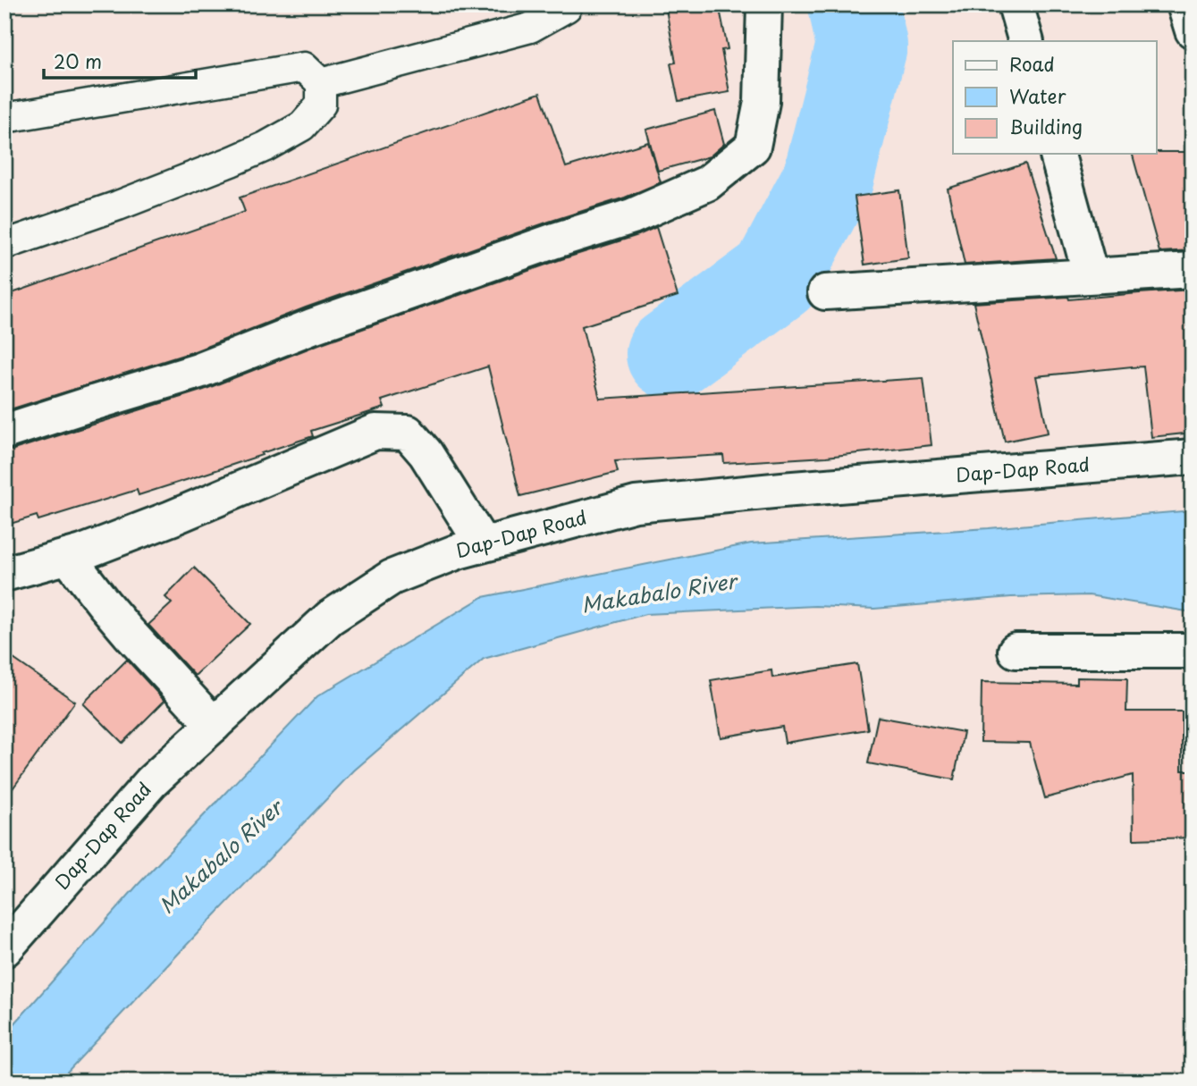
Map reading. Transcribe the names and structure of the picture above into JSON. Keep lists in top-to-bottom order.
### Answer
{
  "streets": {
    "street": ["Dap-Dap Road"]
  },
  "water": ["Makabalo River"],
  "legend": ["Road", "Water", "Building"],
  "scale_bar": "20 m"
}
